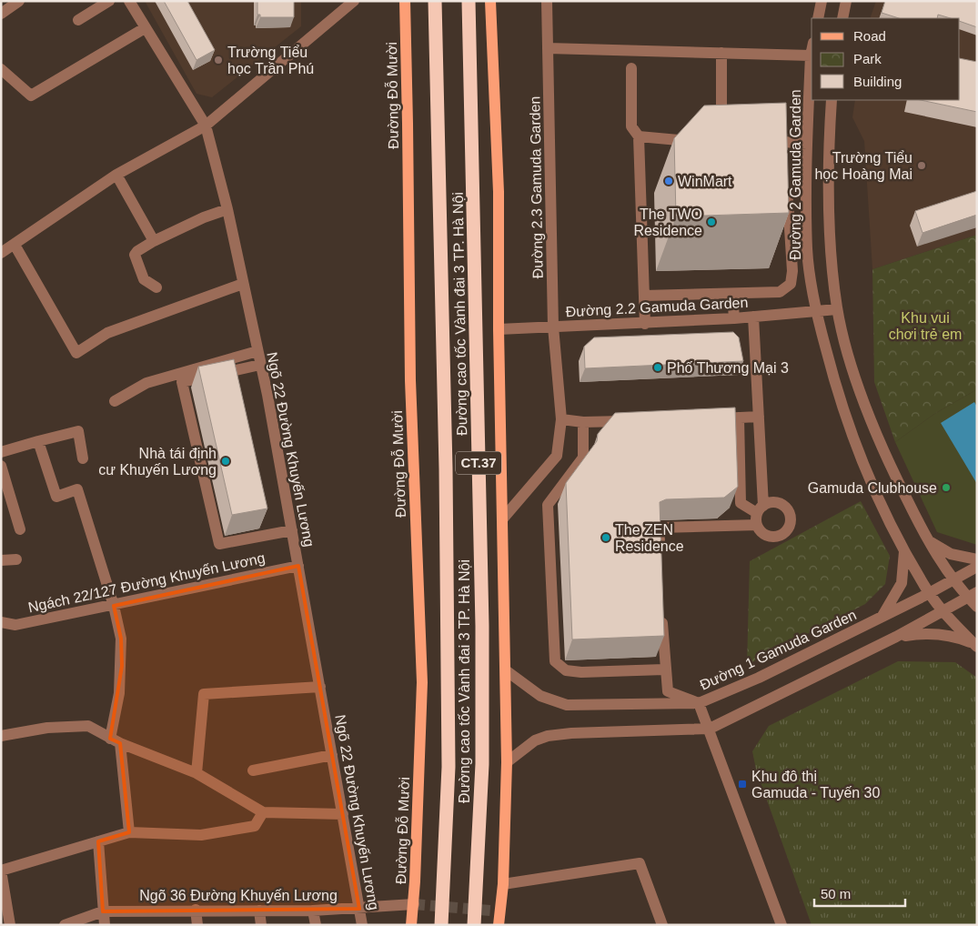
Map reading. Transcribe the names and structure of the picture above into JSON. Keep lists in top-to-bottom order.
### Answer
{
  "streets": {
    "highway": ["Đường cao tốc Vành đai 3 TP. Hà Nội", "CT.37"],
    "main road": ["Đường Đỗ Mười"],
    "street": [
      "Đường 2 Gamuda Garden",
      "Đường 2.3 Gamuda Garden",
      "Đường 2.2 Gamuda Garden",
      "Ngõ 22 Đường Khuyến Lương",
      "Ngách 22/127 Đường Khuyến Lương",
      "Đường 1 Gamuda Garden",
      "Ngõ 36 Đường Khuyến Lương"
    ]
  },
  "crossings": [
    ["Đường Đỗ Mười", "Ngõ 36 Đường Khuyến Lương"],
    ["Đường 2 Gamuda Garden", "Đường 2.2 Gamuda Garden"],
    ["Đường 2 Gamuda Garden", "Đường 1 Gamuda Garden"],
    ["Đường 2.3 Gamuda Garden", "Đường 2.2 Gamuda Garden"],
    ["Ngõ 22 Đường Khuyến Lương", "Ngách 22/127 Đường Khuyến Lương"],
    ["Ngõ 22 Đường Khuyến Lương", "Ngõ 36 Đường Khuyến Lương"]
  ],
  "parks": ["Khu vui chơi trẻ em"],
  "places": {
    "other": [
      "Trường Tiểu học Trần Phú",
      "Trường Tiểu học Hoàng Mai",
      "WinMart",
      "The TWO Residence",
      "Phố Thương Mại 3",
      "Nhà tái định cư Khuyến Lương",
      "Gamuda Clubhouse",
      "The ZEN Residence"
    ],
    "transit": ["Khu đô thị Gamuda - Tuyến 30"]
  },
  "legend": ["Road", "Park", "Building"],
  "scale_bar": "50 m"
}
